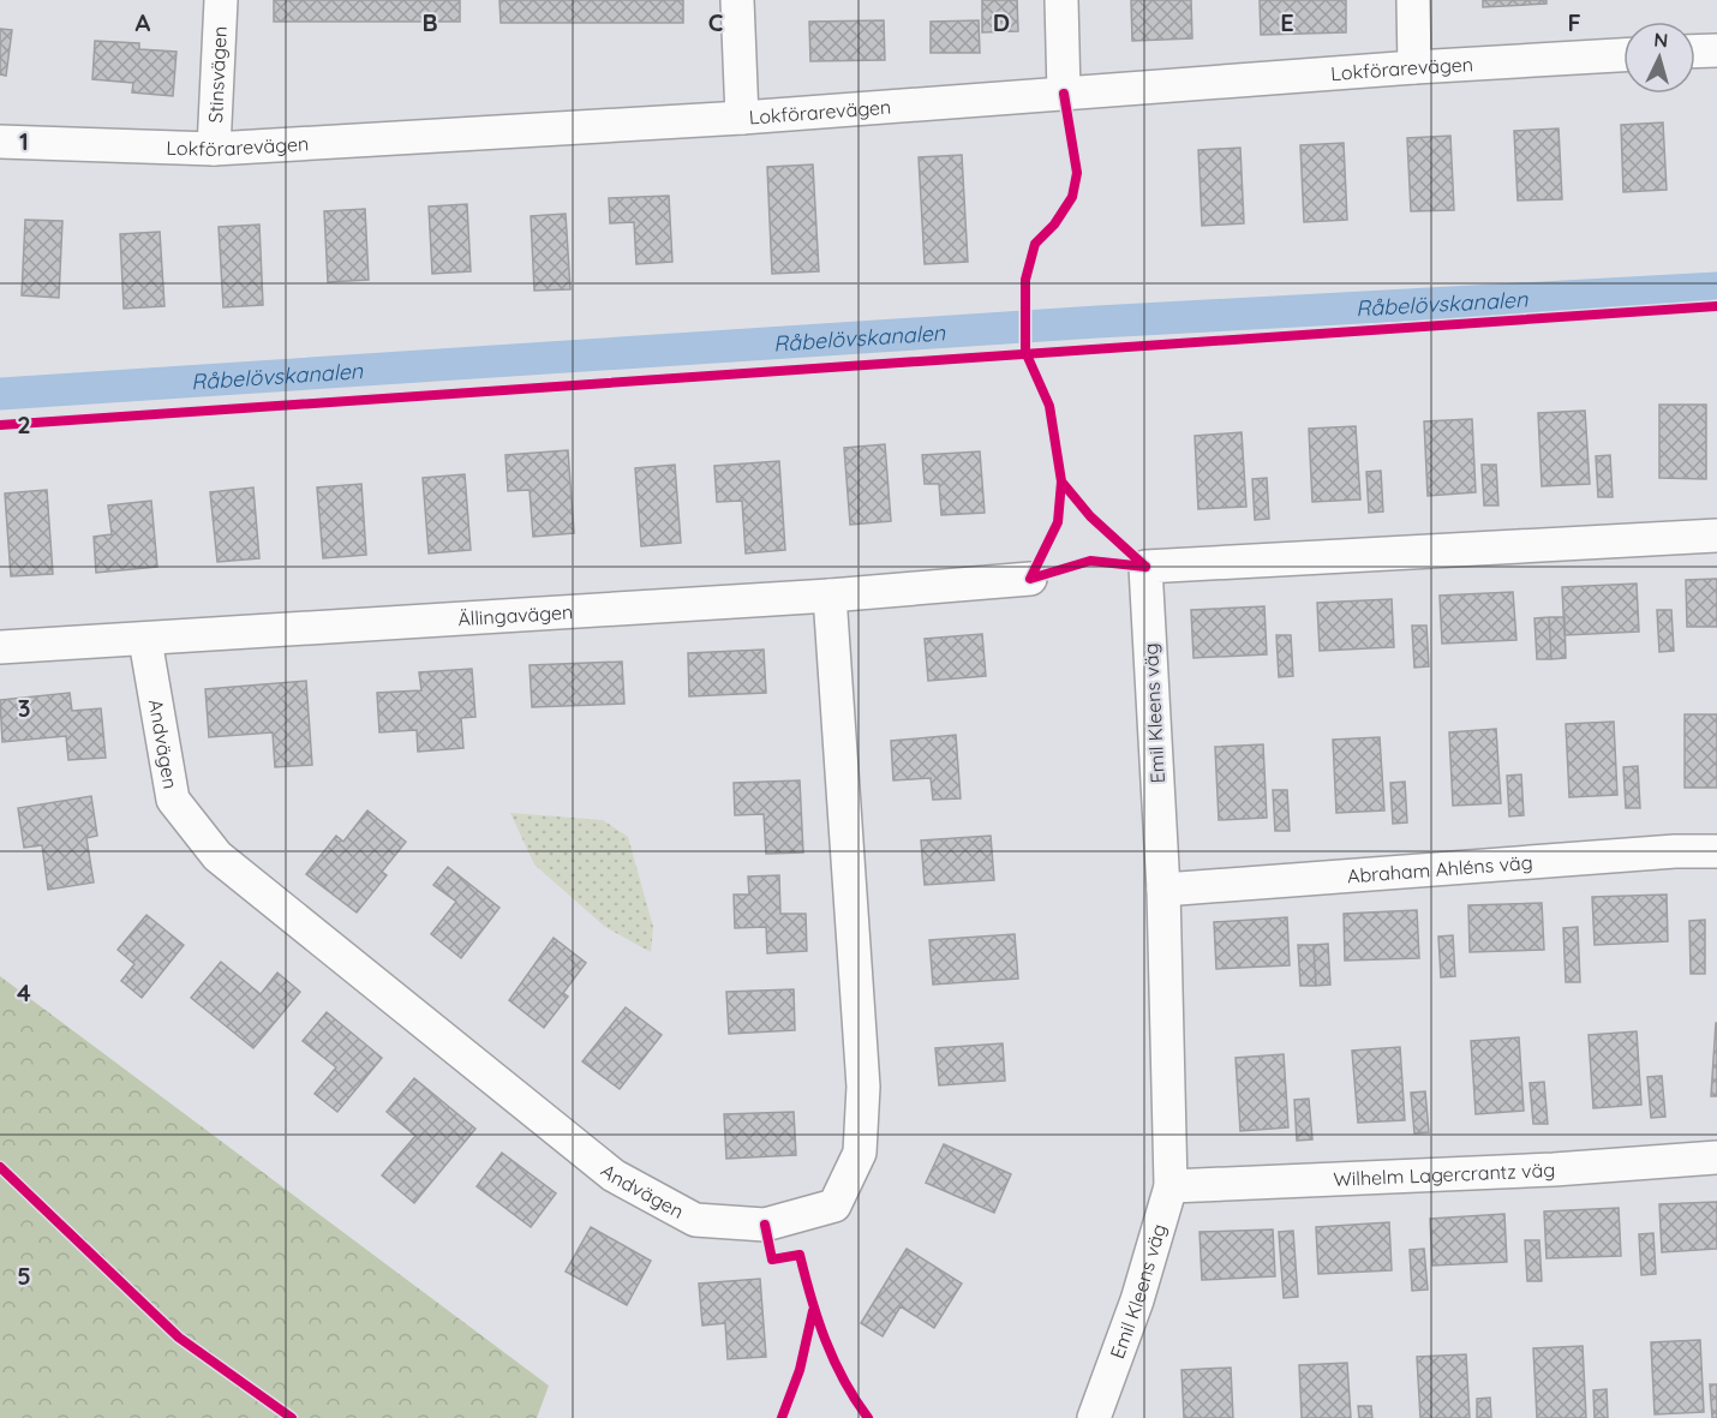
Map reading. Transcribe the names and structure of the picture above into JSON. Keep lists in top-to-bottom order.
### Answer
{
  "streets": {
    "street": [
      "Lokförarevägen",
      "Stinsvägen",
      "Ällingavägen",
      "Emil Kleens väg",
      "Andvägen",
      "Abraham Ahléns väg",
      "Wilhelm Lagercrantz väg"
    ]
  },
  "crossings": [
    ["Lokförarevägen", "Stinsvägen"],
    ["Ällingavägen", "Andvägen"],
    ["Emil Kleens väg", "Abraham Ahléns väg"],
    ["Emil Kleens väg", "Wilhelm Lagercrantz väg"]
  ],
  "water": ["Råbelövskanalen"],
  "north": "top",
  "grid": {
    "columns": [
      "A",
      "B",
      "C",
      "D",
      "E",
      "F"
    ],
    "rows": [
      "1",
      "2",
      "3",
      "4",
      "5"
    ]
  }
}
